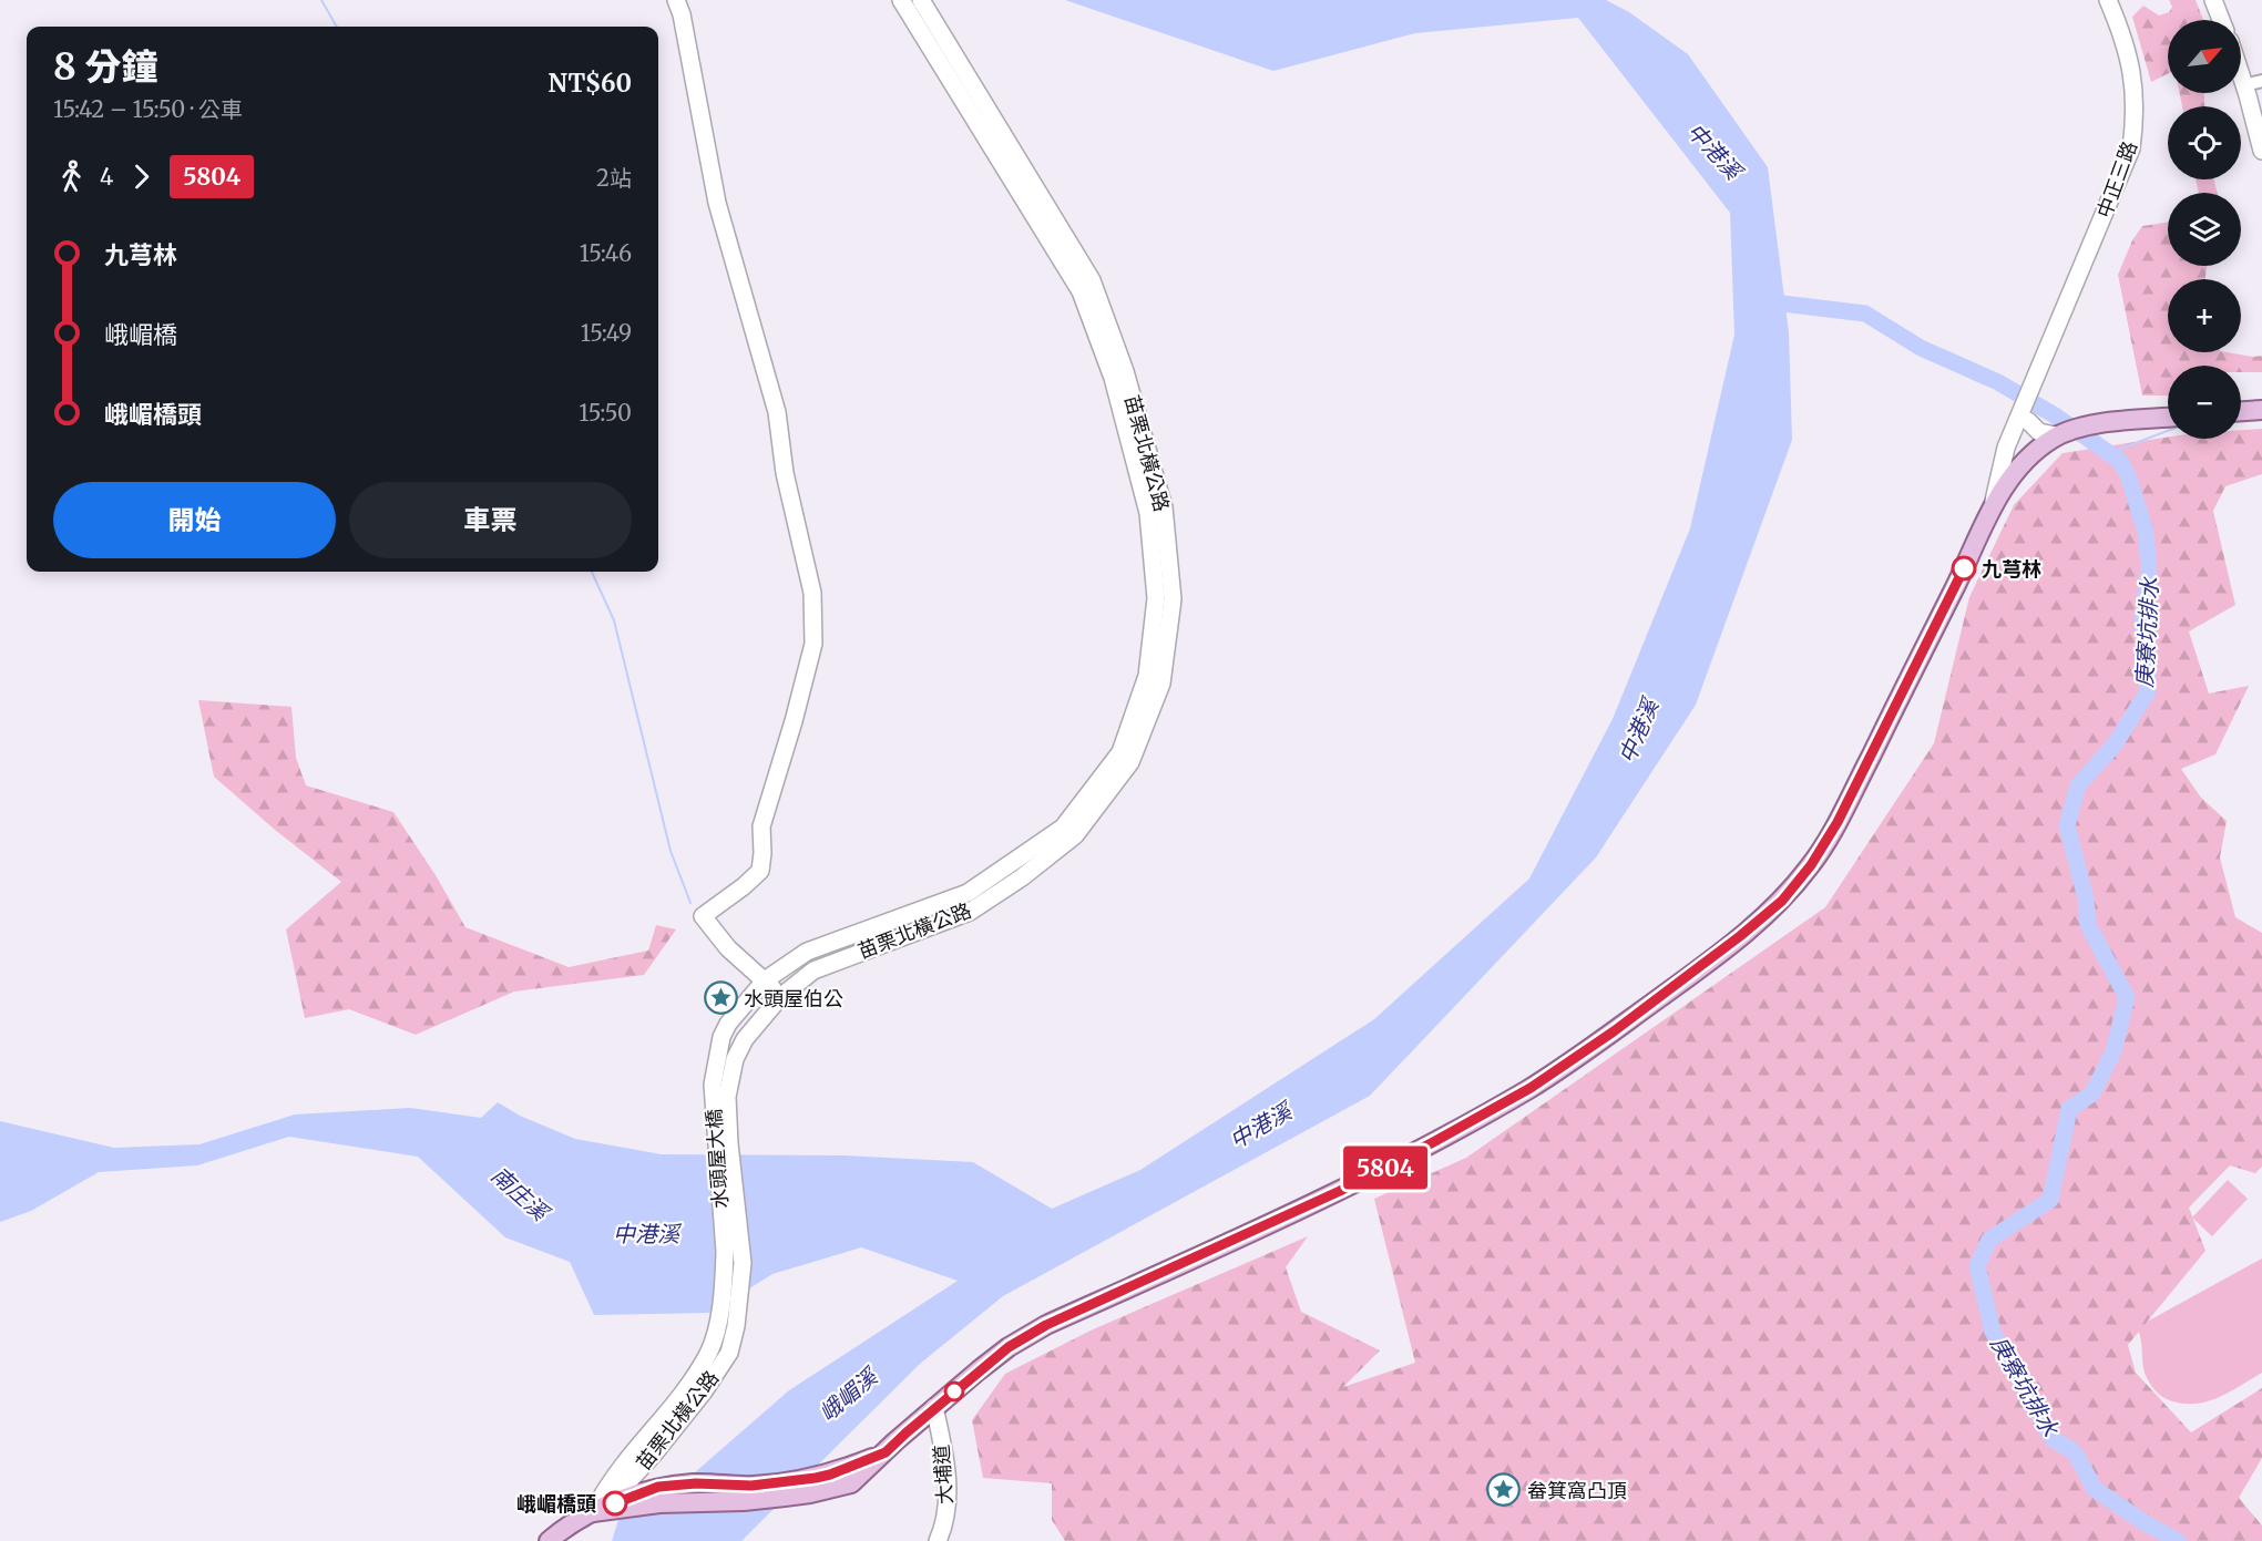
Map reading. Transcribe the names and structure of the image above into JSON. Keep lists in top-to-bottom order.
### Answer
{
  "streets": {
    "main road": [
      "中正三路",
      "苗栗北橫公路",
      "水頭屋大橋",
      "大埔道"
    ]
  },
  "crossings": [
    ["苗栗北橫公路", "水頭屋大橋"]
  ],
  "water": [
    "中港溪",
    "庚寮坑排水",
    "南庄溪",
    "峨嵋溪"
  ],
  "places": {
    "other": ["九芎林", "峨嵋橋頭"],
    "place": ["水頭屋伯公", "畚箕窩凸頂"]
  },
  "lines": ["bus line 5804"],
  "north": "top right",
  "page": {
    "on_map": "5804",
    "map_buttons": ["+", "−"],
    "heading": ["8 分鐘", "15:42 – 15:50 · 公車", "NT$60"],
    "legs": ["4", "5804", "2站"],
    "list": [
      {
        "name": "九芎林",
        "value": "15:46"
      },
      {
        "name": "峨嵋橋",
        "value": "15:49"
      },
      {
        "name": "峨嵋橋頭",
        "value": "15:50"
      }
    ],
    "buttons": ["開始", "車票"]
  }
}
